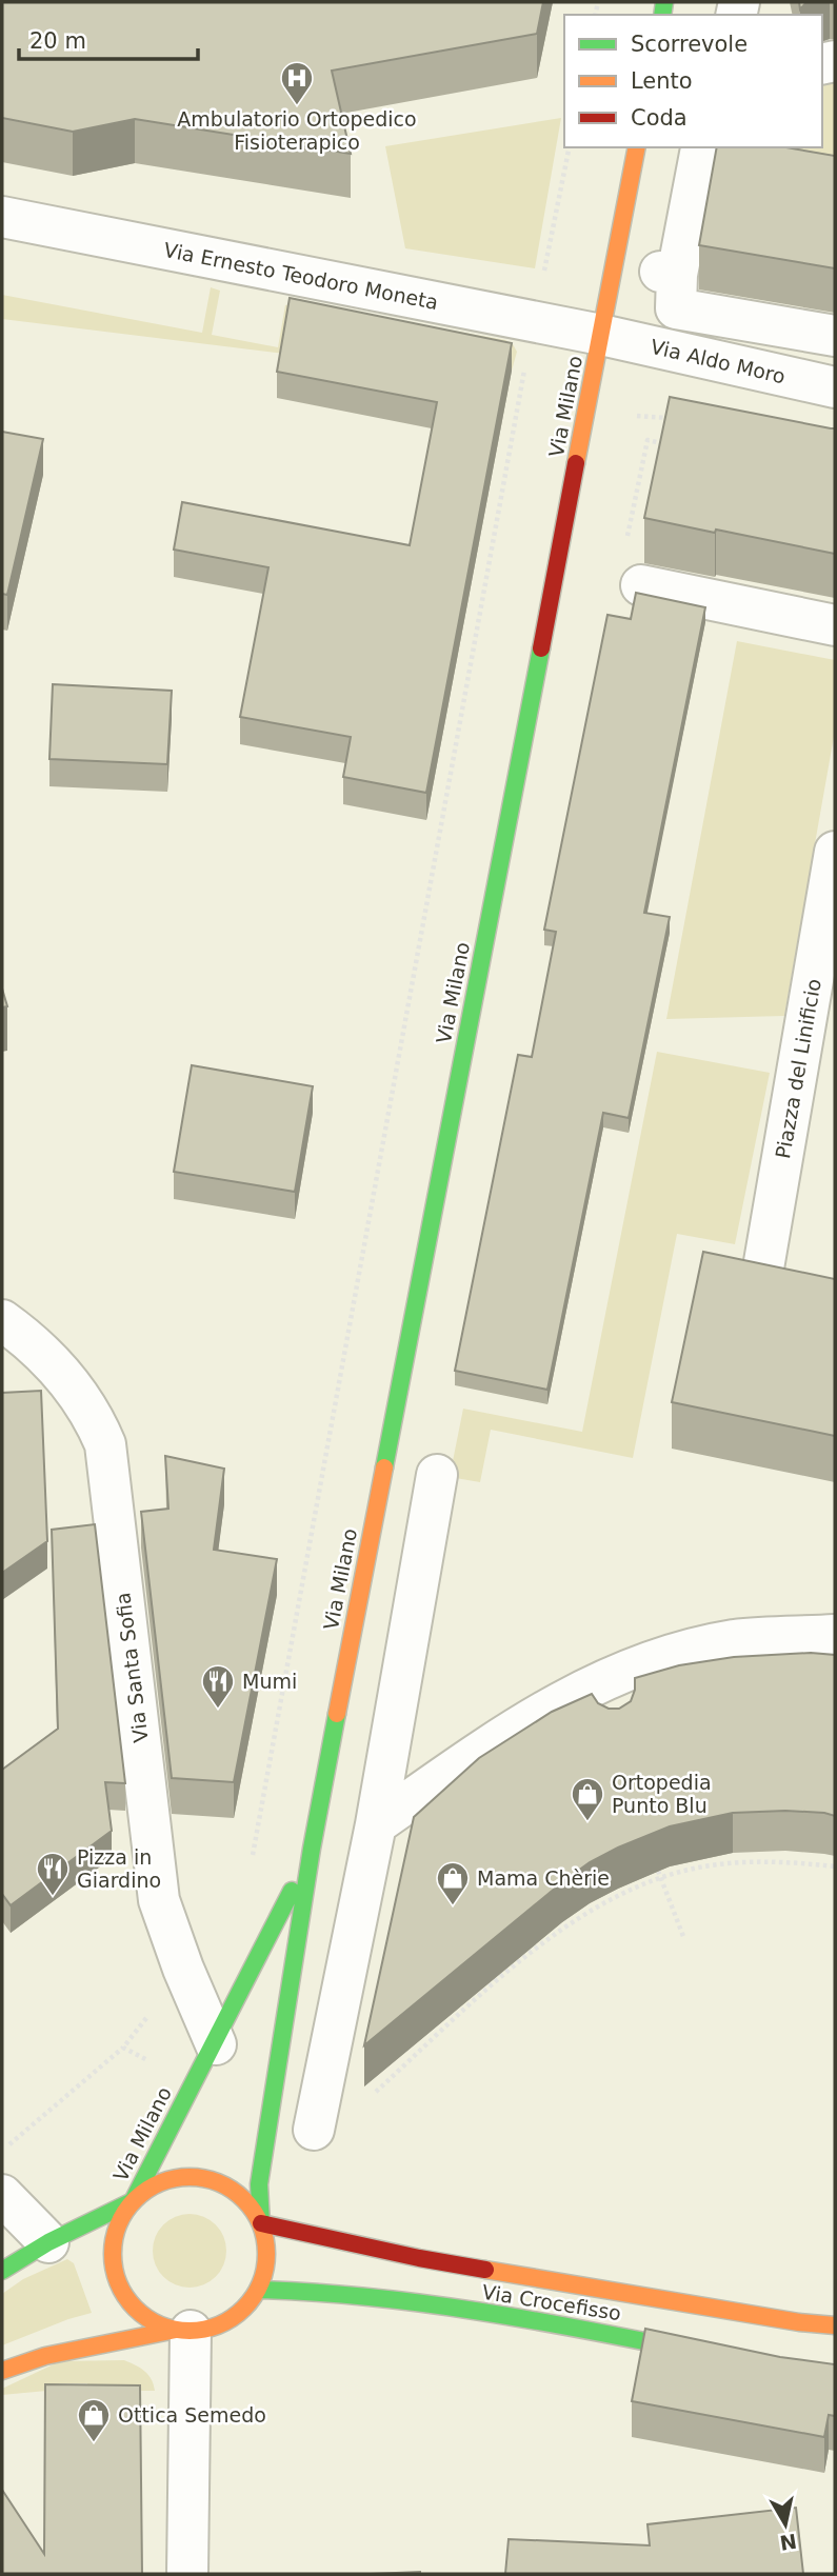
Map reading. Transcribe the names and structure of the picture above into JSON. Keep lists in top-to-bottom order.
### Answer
{
  "streets": {
    "street": [
      "Via Ernesto Teodoro Moneta",
      "Via Aldo Moro",
      "Via Milano",
      "Piazza del Linificio",
      "Via Santa Sofia",
      "Via Crocefisso"
    ]
  },
  "crossings": [
    ["Via Ernesto Teodoro Moneta", "Via Aldo Moro"],
    ["Via Ernesto Teodoro Moneta", "Via Milano"],
    ["Via Aldo Moro", "Via Milano"],
    ["Via Milano", "Via Santa Sofia"],
    ["Via Milano", "Via Crocefisso"]
  ],
  "places": {
    "hospital": ["Ambulatorio Ortopedico Fisioterapico"],
    "restaurant": ["Mumi", "Pizza in Giardino"],
    "shop": ["Ortopedia Punto Blu", "Mama Chèrie", "Ottica Semedo"]
  },
  "legend": ["Scorrevole", "Lento", "Coda"],
  "scale_bar": "20 m",
  "north": "bottom"
}
